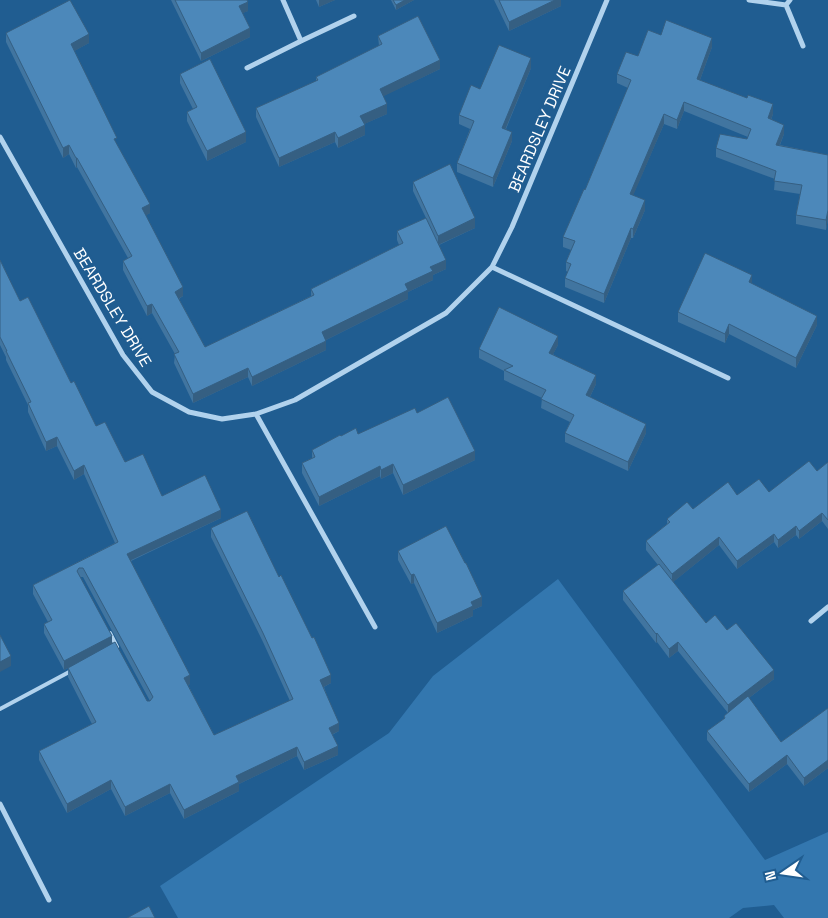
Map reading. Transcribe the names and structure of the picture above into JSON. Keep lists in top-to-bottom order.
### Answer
{
  "streets": {
    "street": ["BEARDSLEY DRIVE"]
  },
  "north": "left"
}
